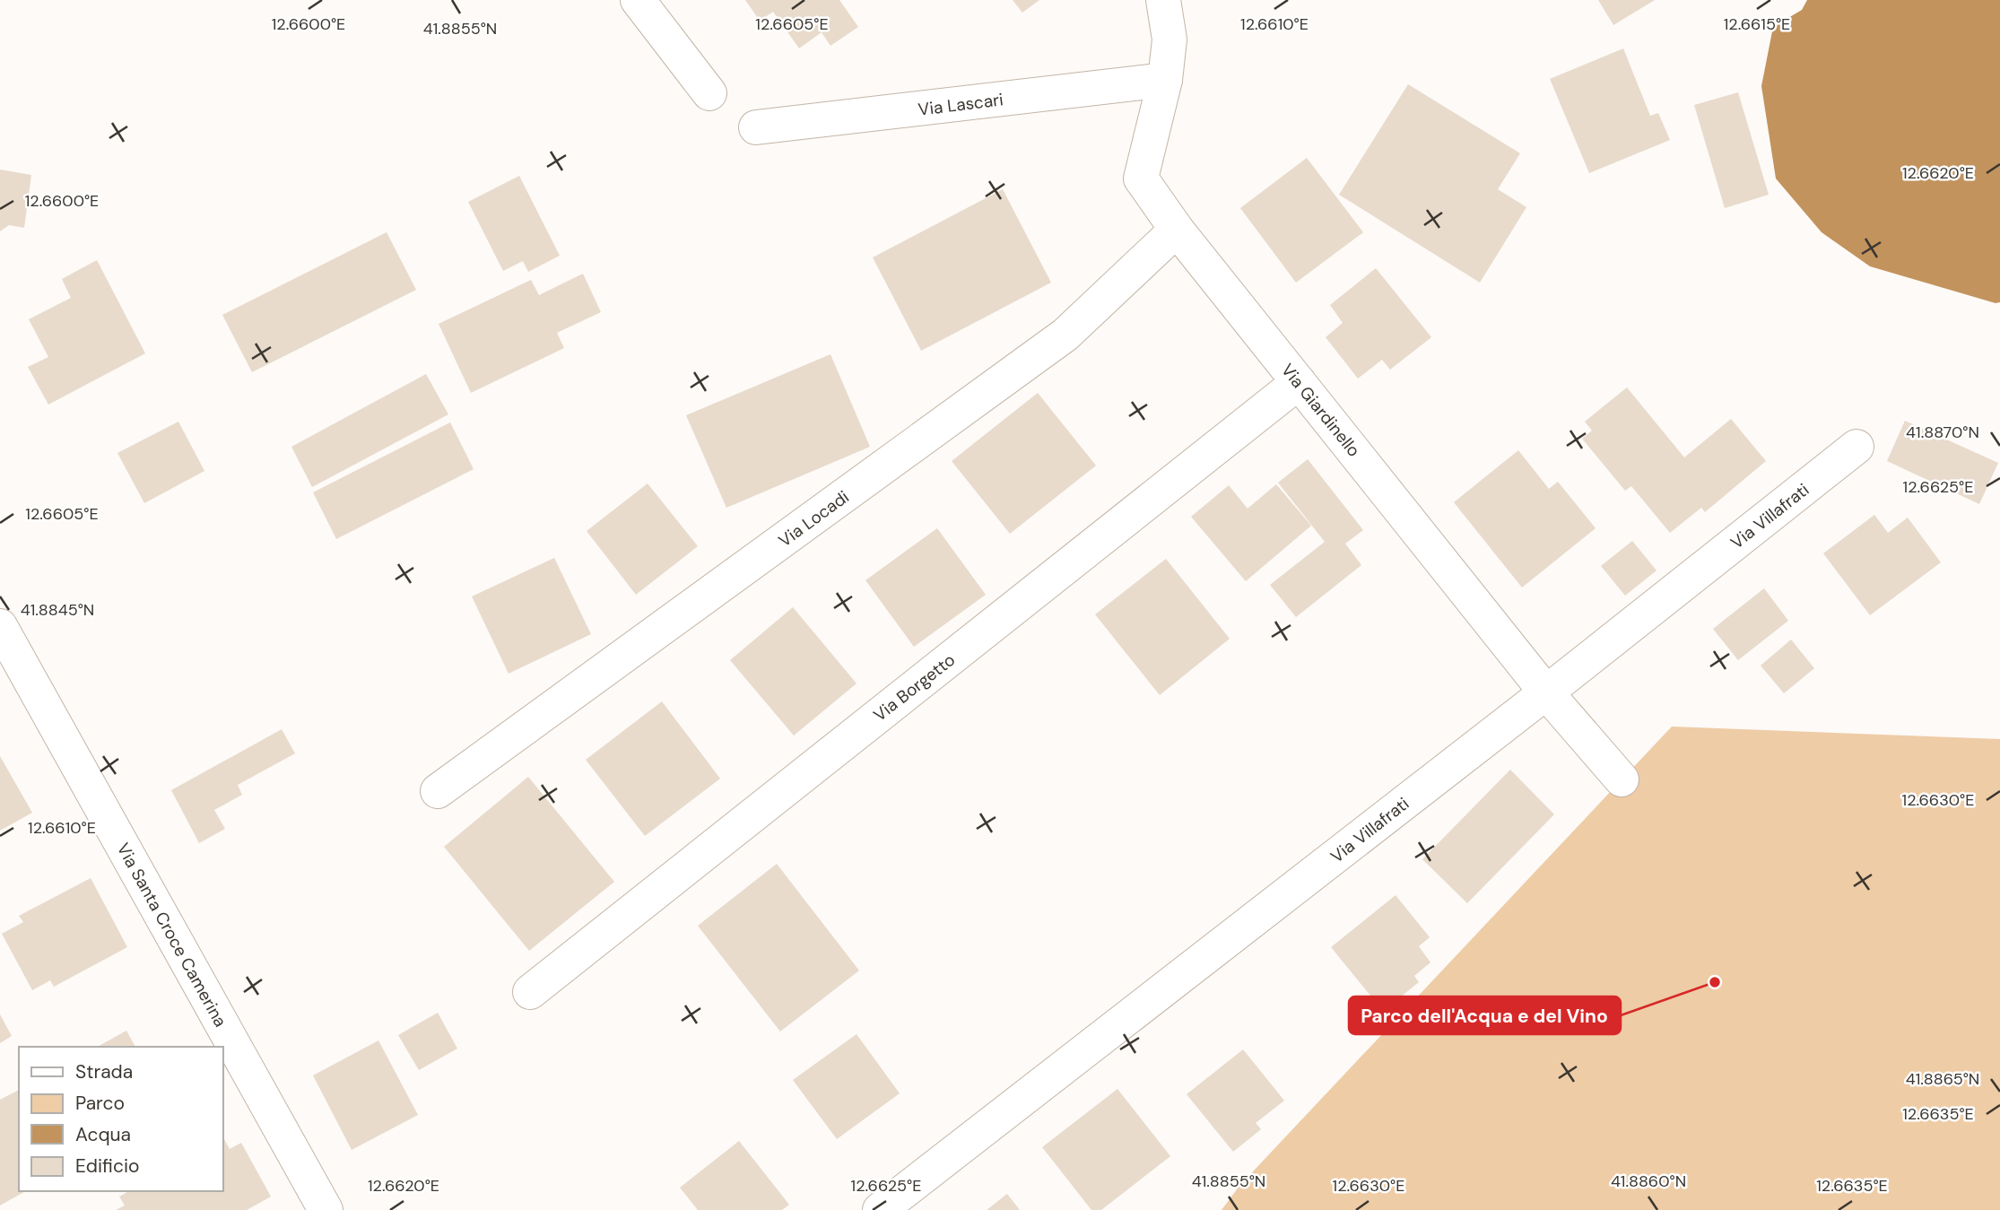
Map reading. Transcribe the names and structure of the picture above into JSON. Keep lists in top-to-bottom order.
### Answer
{
  "streets": {
    "street": [
      "Via Lascari",
      "Via Giardinello",
      "Via Villafrati",
      "Via Locadi",
      "Via Borgetto",
      "Via Santa Croce Camerina"
    ]
  },
  "crossings": [
    ["Via Lascari", "Via Giardinello"],
    ["Via Giardinello", "Via Villafrati"],
    ["Via Giardinello", "Via Locadi"],
    ["Via Giardinello", "Via Borgetto"]
  ],
  "places": ["Parco dell'Acqua e del Vino"],
  "legend": [
    "Strada",
    "Parco",
    "Acqua",
    "Edificio"
  ],
  "coordinates": [
    "12.6600°E",
    "12.6605°E",
    "12.6610°E",
    "12.6615°E",
    "41.8855°N",
    "12.6620°E",
    "41.8870°N",
    "12.6625°E",
    "41.8845°N",
    "12.6630°E",
    "41.8865°N",
    "12.6635°E",
    "41.8860°N"
  ]
}
